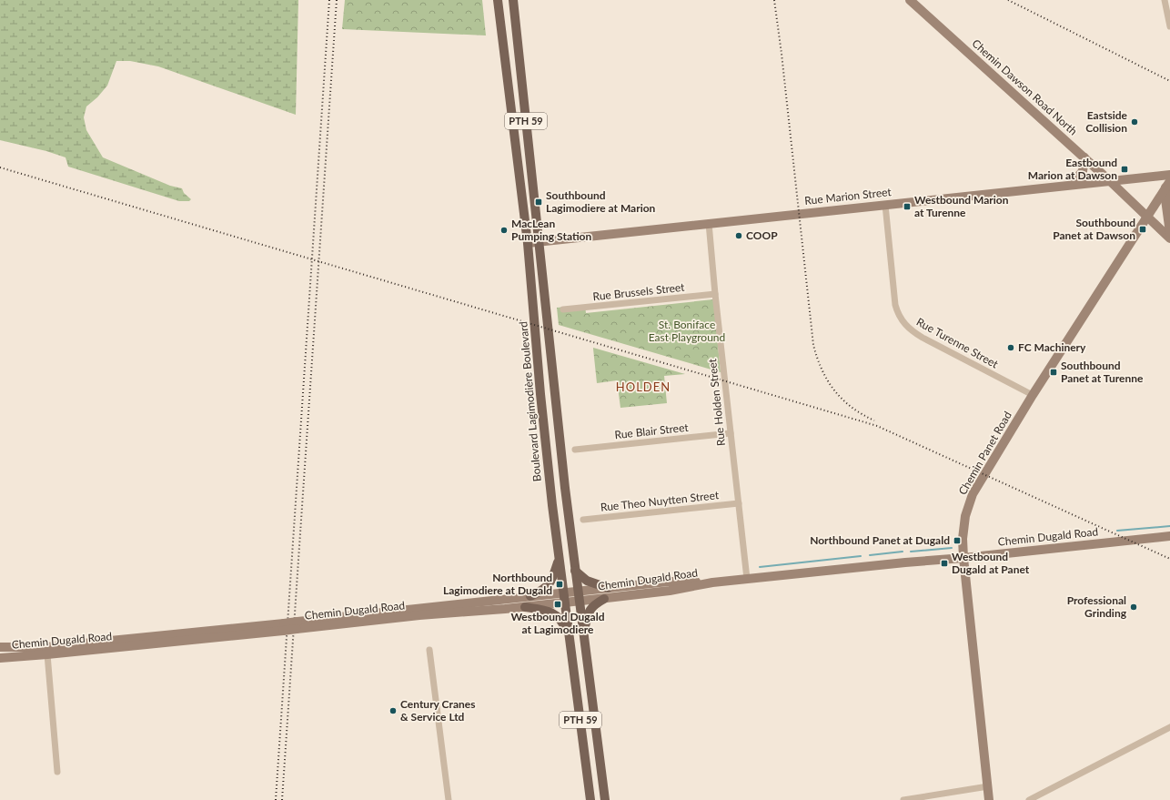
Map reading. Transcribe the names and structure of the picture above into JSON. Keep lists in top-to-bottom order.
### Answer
{
  "streets": {
    "main road": ["PTH 59", "Boulevard Lagimodière Boulevard"],
    "street": [
      "Chemin Dawson Road North",
      "Rue Marion Street",
      "Rue Brussels Street",
      "Rue Turenne Street",
      "Rue Holden Street",
      "Rue Blair Street",
      "Chemin Panet Road",
      "Rue Theo Nuytten Street",
      "Chemin Dugald Road"
    ]
  },
  "crossings": [
    ["Chemin Dawson Road North", "Rue Marion Street"],
    ["Chemin Dawson Road North", "Chemin Panet Road"],
    ["PTH 59", "Rue Marion Street"],
    ["PTH 59", "Chemin Dugald Road"],
    ["Rue Marion Street", "Rue Turenne Street"],
    ["Rue Marion Street", "Boulevard Lagimodière Boulevard"],
    ["Rue Marion Street", "Rue Holden Street"],
    ["Rue Brussels Street", "Rue Holden Street"],
    ["Rue Turenne Street", "Chemin Panet Road"],
    ["Boulevard Lagimodière Boulevard", "Chemin Dugald Road"],
    ["Rue Holden Street", "Rue Blair Street"],
    ["Rue Holden Street", "Rue Theo Nuytten Street"],
    ["Rue Holden Street", "Chemin Dugald Road"],
    ["Chemin Panet Road", "Chemin Dugald Road"]
  ],
  "districts": ["HOLDEN"],
  "parks": ["St. Boniface East Playground"],
  "places": {
    "other": [
      "Eastside Collision",
      "MacLean Pumping Station",
      "COOP",
      "FC Machinery",
      "Professional Grinding",
      "Century Cranes & Service Ltd"
    ],
    "transit": [
      "Eastbound Marion at Dawson",
      "Southbound Lagimodiere at Marion",
      "Westbound Marion at Turenne",
      "Southbound Panet at Dawson",
      "Southbound Panet at Turenne",
      "Northbound Panet at Dugald",
      "Westbound Dugald at Panet",
      "Northbound Lagimodiere at Dugald",
      "Westbound Dugald at Lagimodiere"
    ]
  }
}
